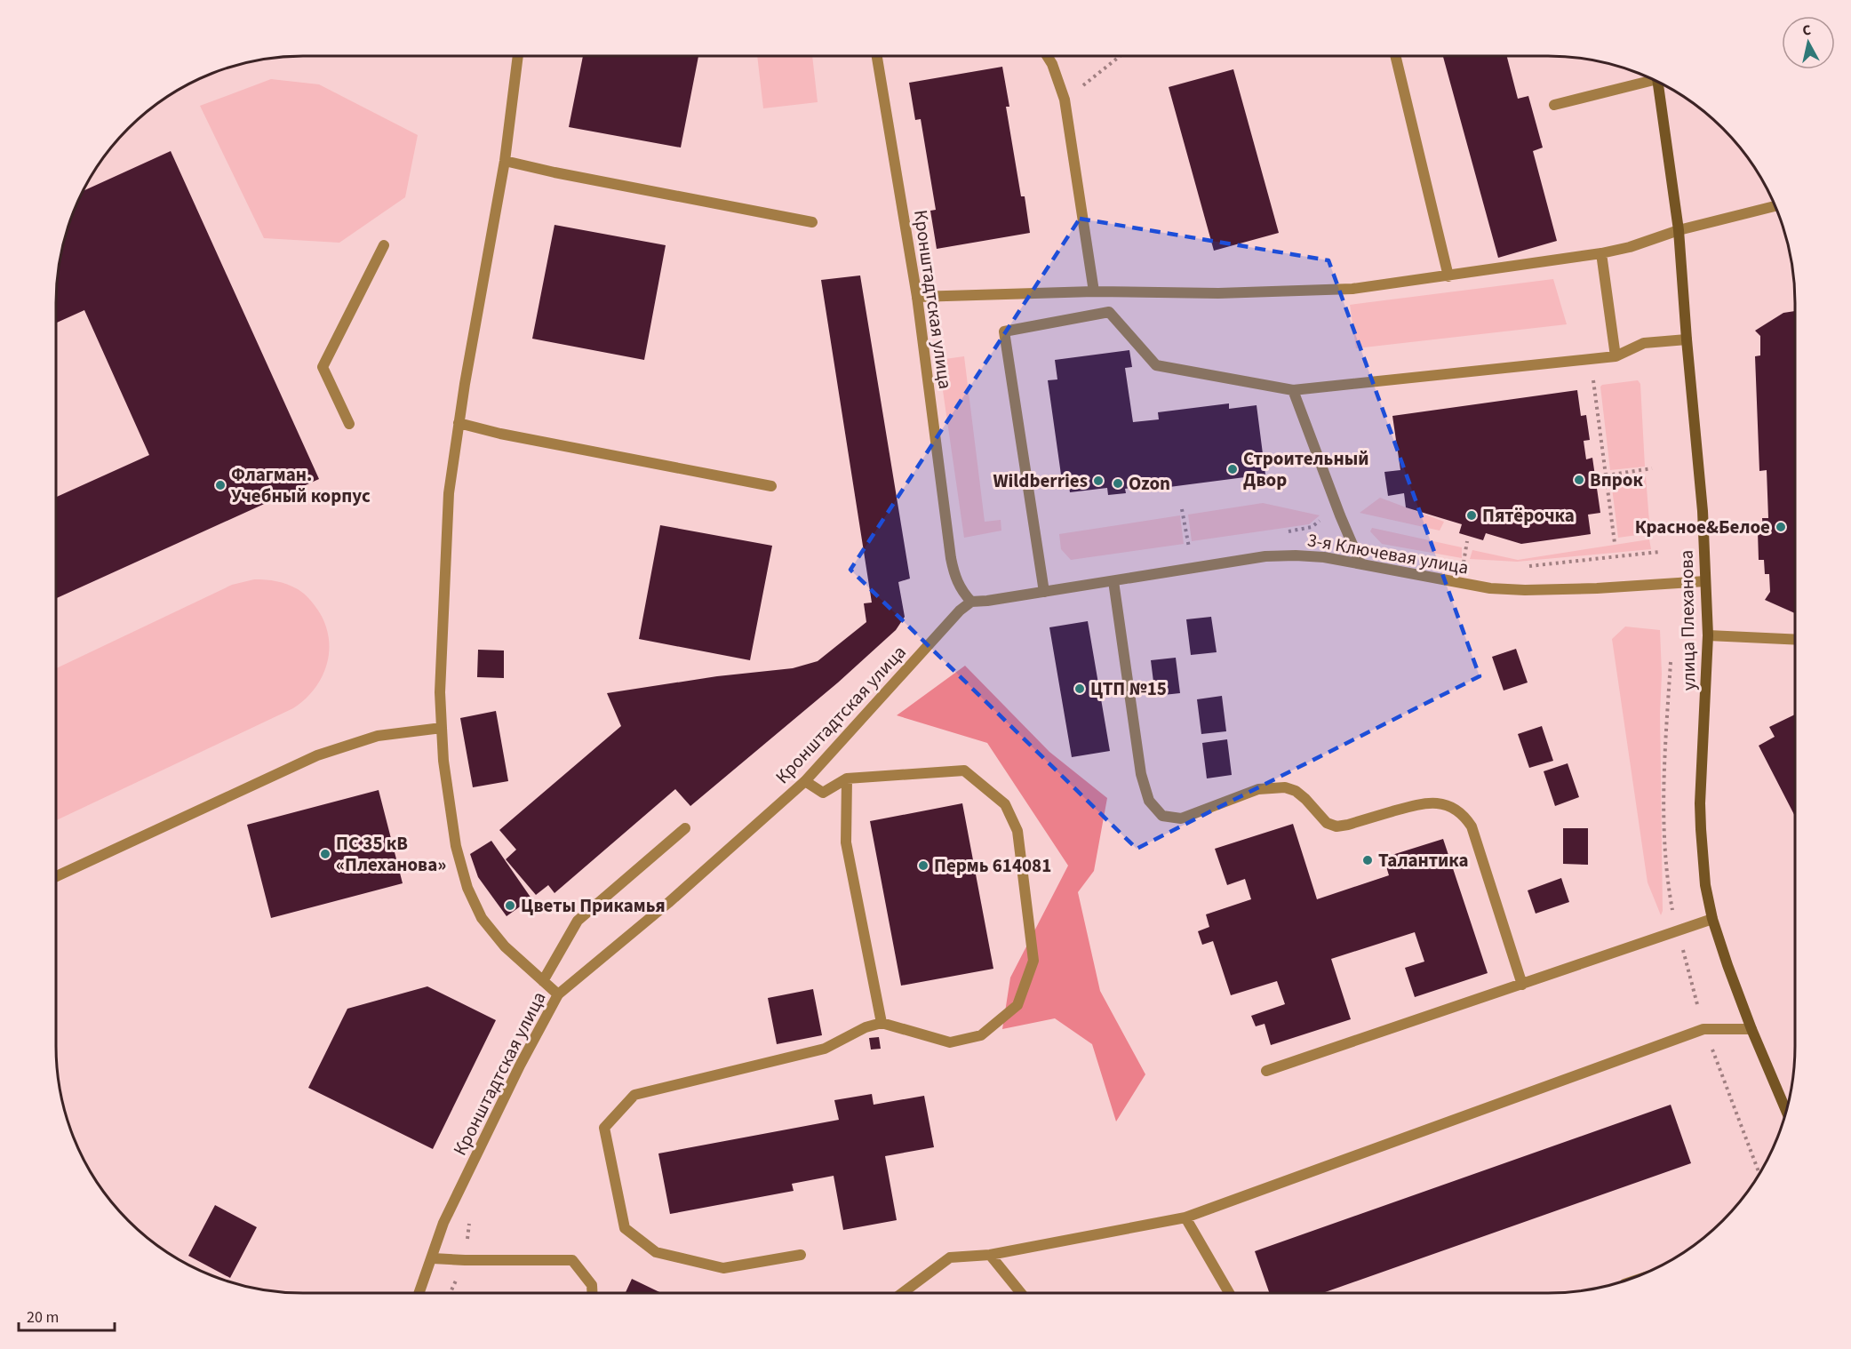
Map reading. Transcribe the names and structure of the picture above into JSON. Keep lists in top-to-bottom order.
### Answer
{
  "streets": {
    "main road": ["улица Плеханова"],
    "street": ["Кронштадтская улица", "3-я Ключевая улица"]
  },
  "crossings": [
    ["Кронштадтская улица", "3-я Ключевая улица"],
    ["3-я Ключевая улица", "улица Плеханова"]
  ],
  "places": [
    "Строительный Двор",
    "Впрок",
    "Wildberries",
    "Ozon",
    "Флагман. Учебный корпус",
    "Пятёрочка",
    "Красное&Белое",
    "ЦТП №15",
    "ПС 35 кВ «Плеханова»",
    "Талантика",
    "Пермь 614081",
    "Цветы Прикамья"
  ],
  "scale_bar": "20 m",
  "north": "top"
}
